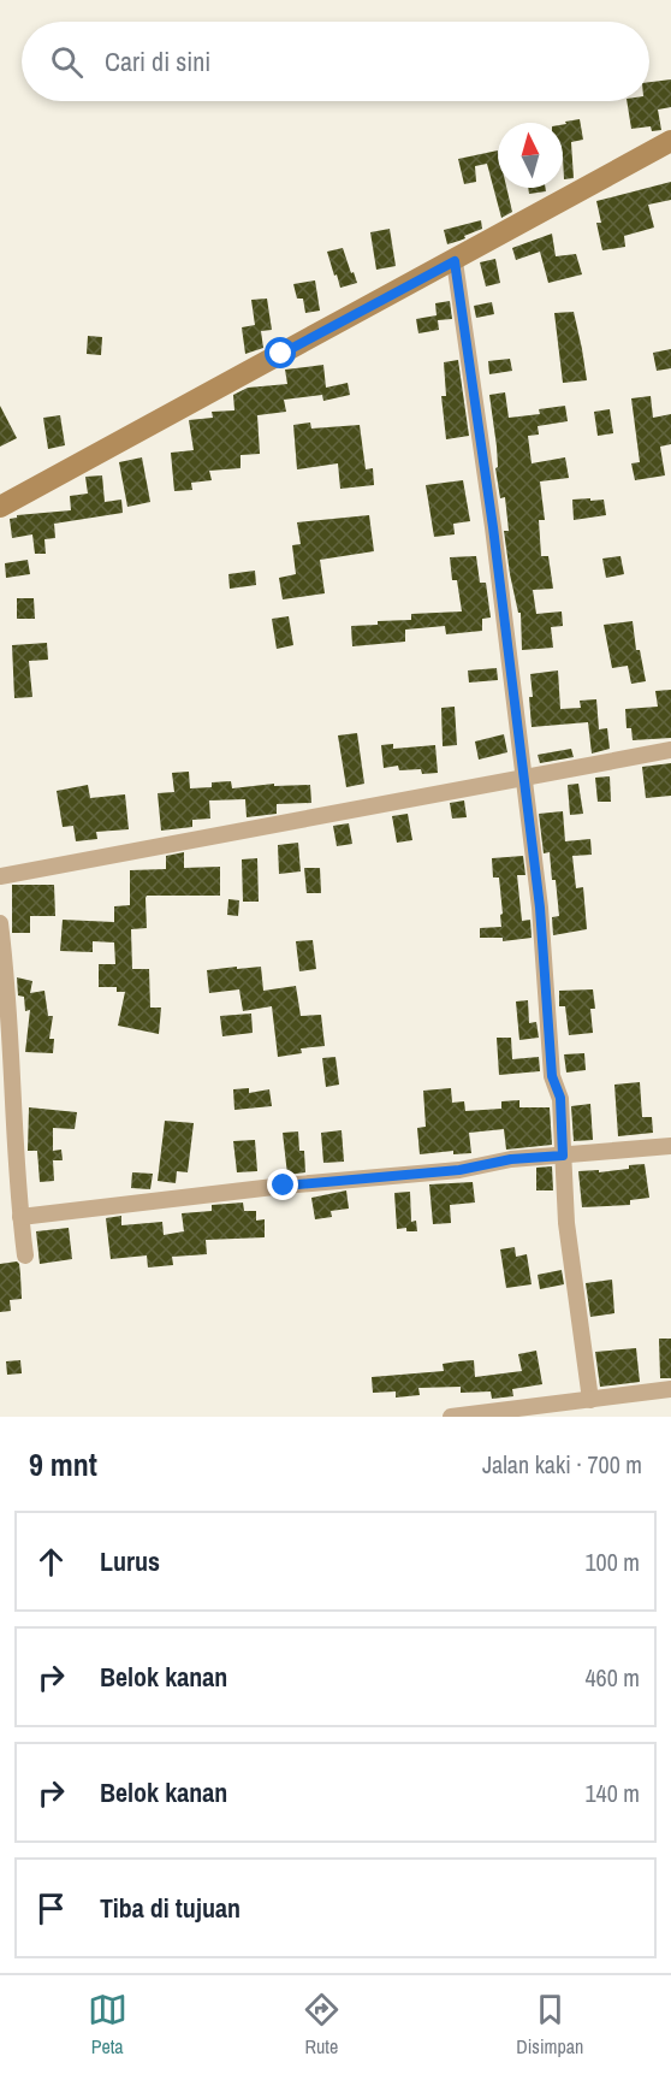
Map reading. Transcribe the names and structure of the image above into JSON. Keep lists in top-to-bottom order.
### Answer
{
  "north": "top",
  "page": {
    "search": "Cari di sini",
    "heading": ["9 mnt", "Jalan kaki · 700 m"],
    "list": [
      ["Lurus", "100 m"],
      ["Belok kanan", "460 m"],
      ["Belok kanan", "140 m"],
      "Tiba di tujuan"
    ],
    "nav": ["Peta", "Rute", "Disimpan"]
  }
}
